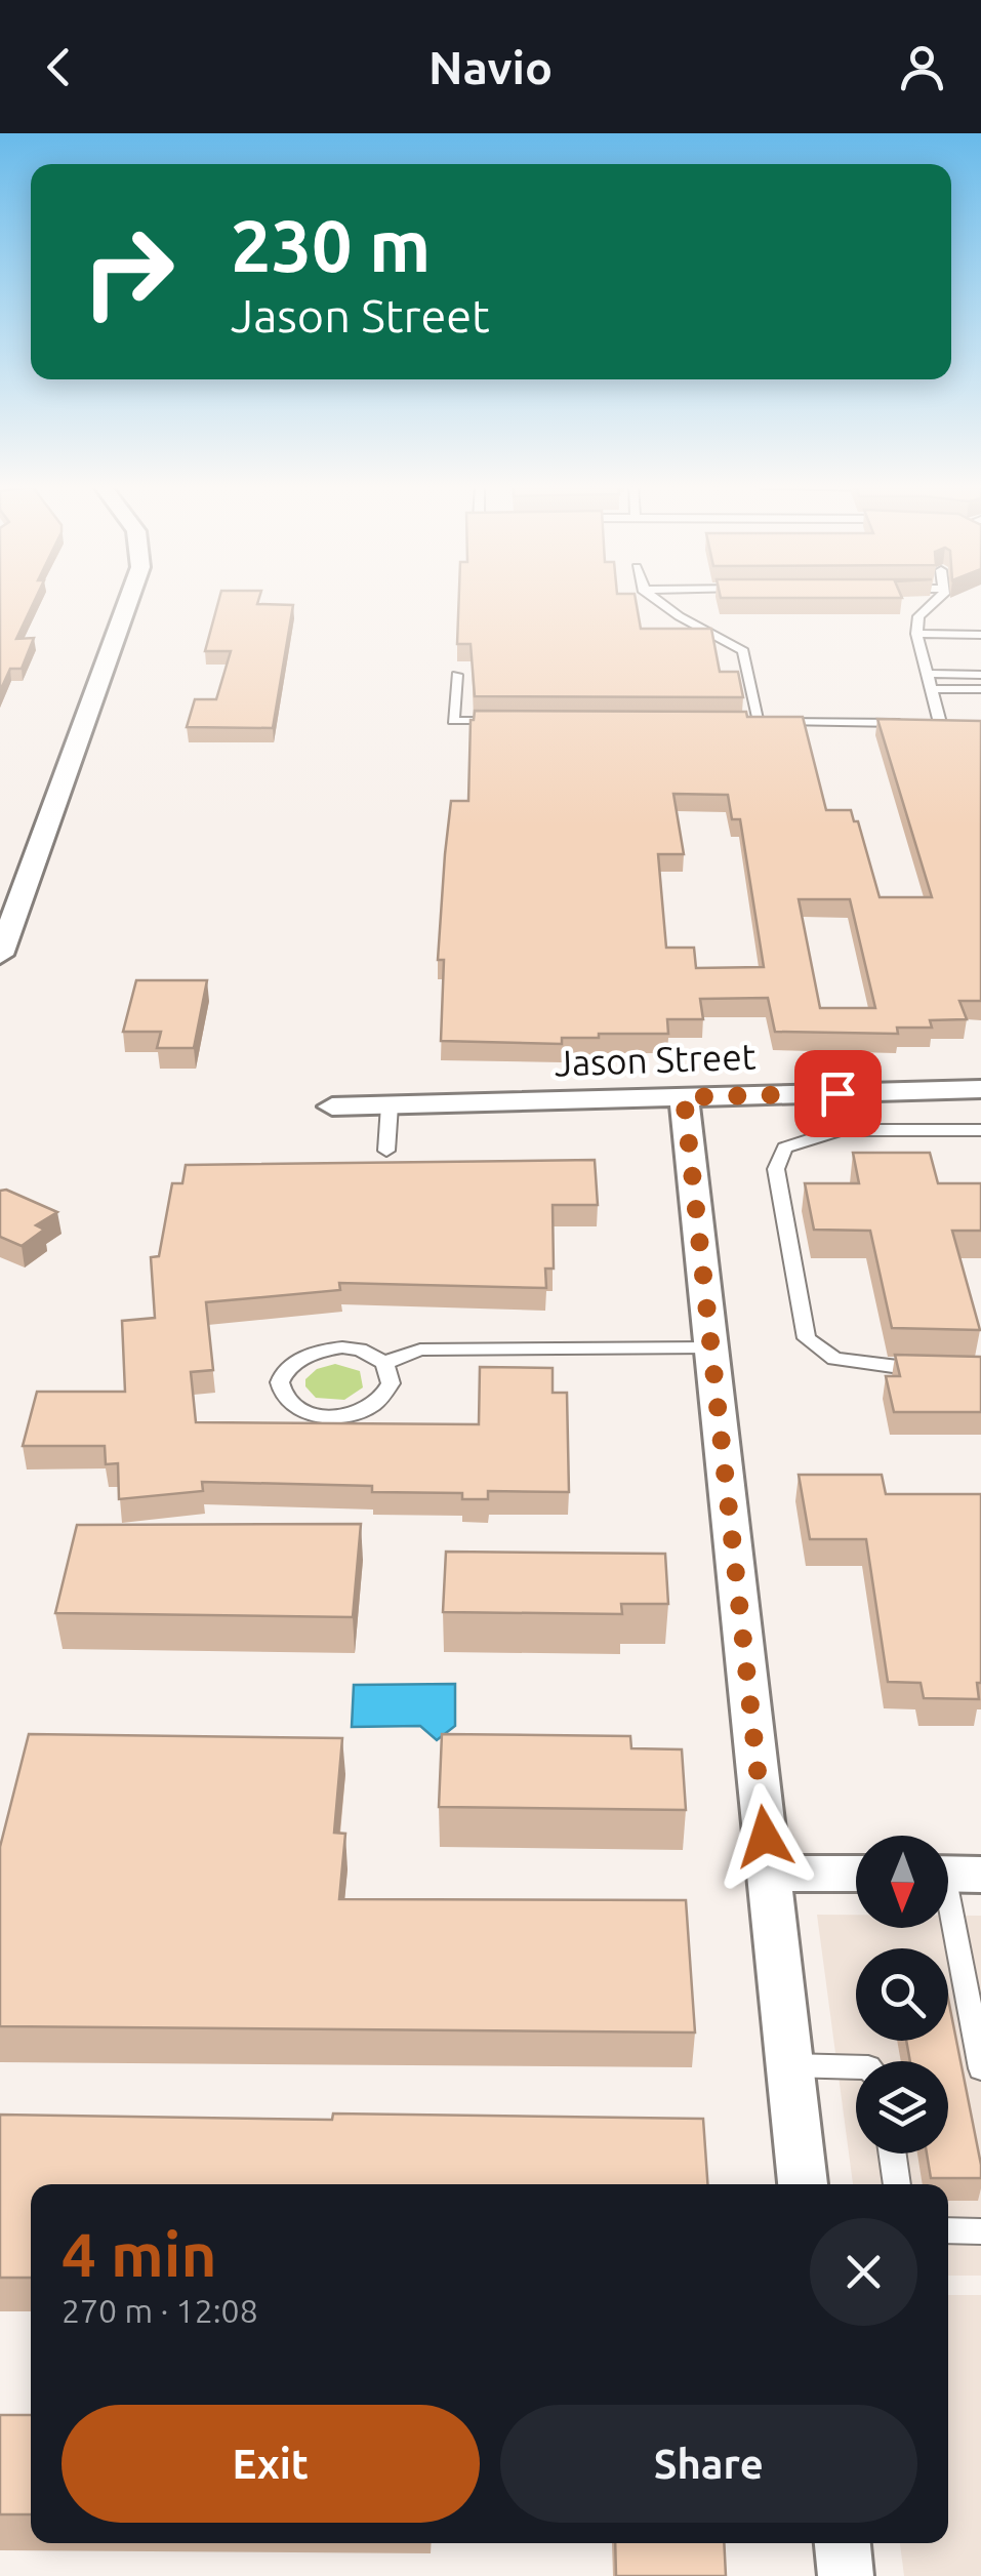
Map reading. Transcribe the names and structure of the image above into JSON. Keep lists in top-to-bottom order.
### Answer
{
  "streets": {
    "street": ["Jason Street"]
  },
  "north": "bottom",
  "page": {
    "header": "Navio",
    "turn": ["230 m", "Jason Street"],
    "heading": ["4 min", "270 m · 12:08"],
    "buttons": ["Exit", "Share"]
  }
}
